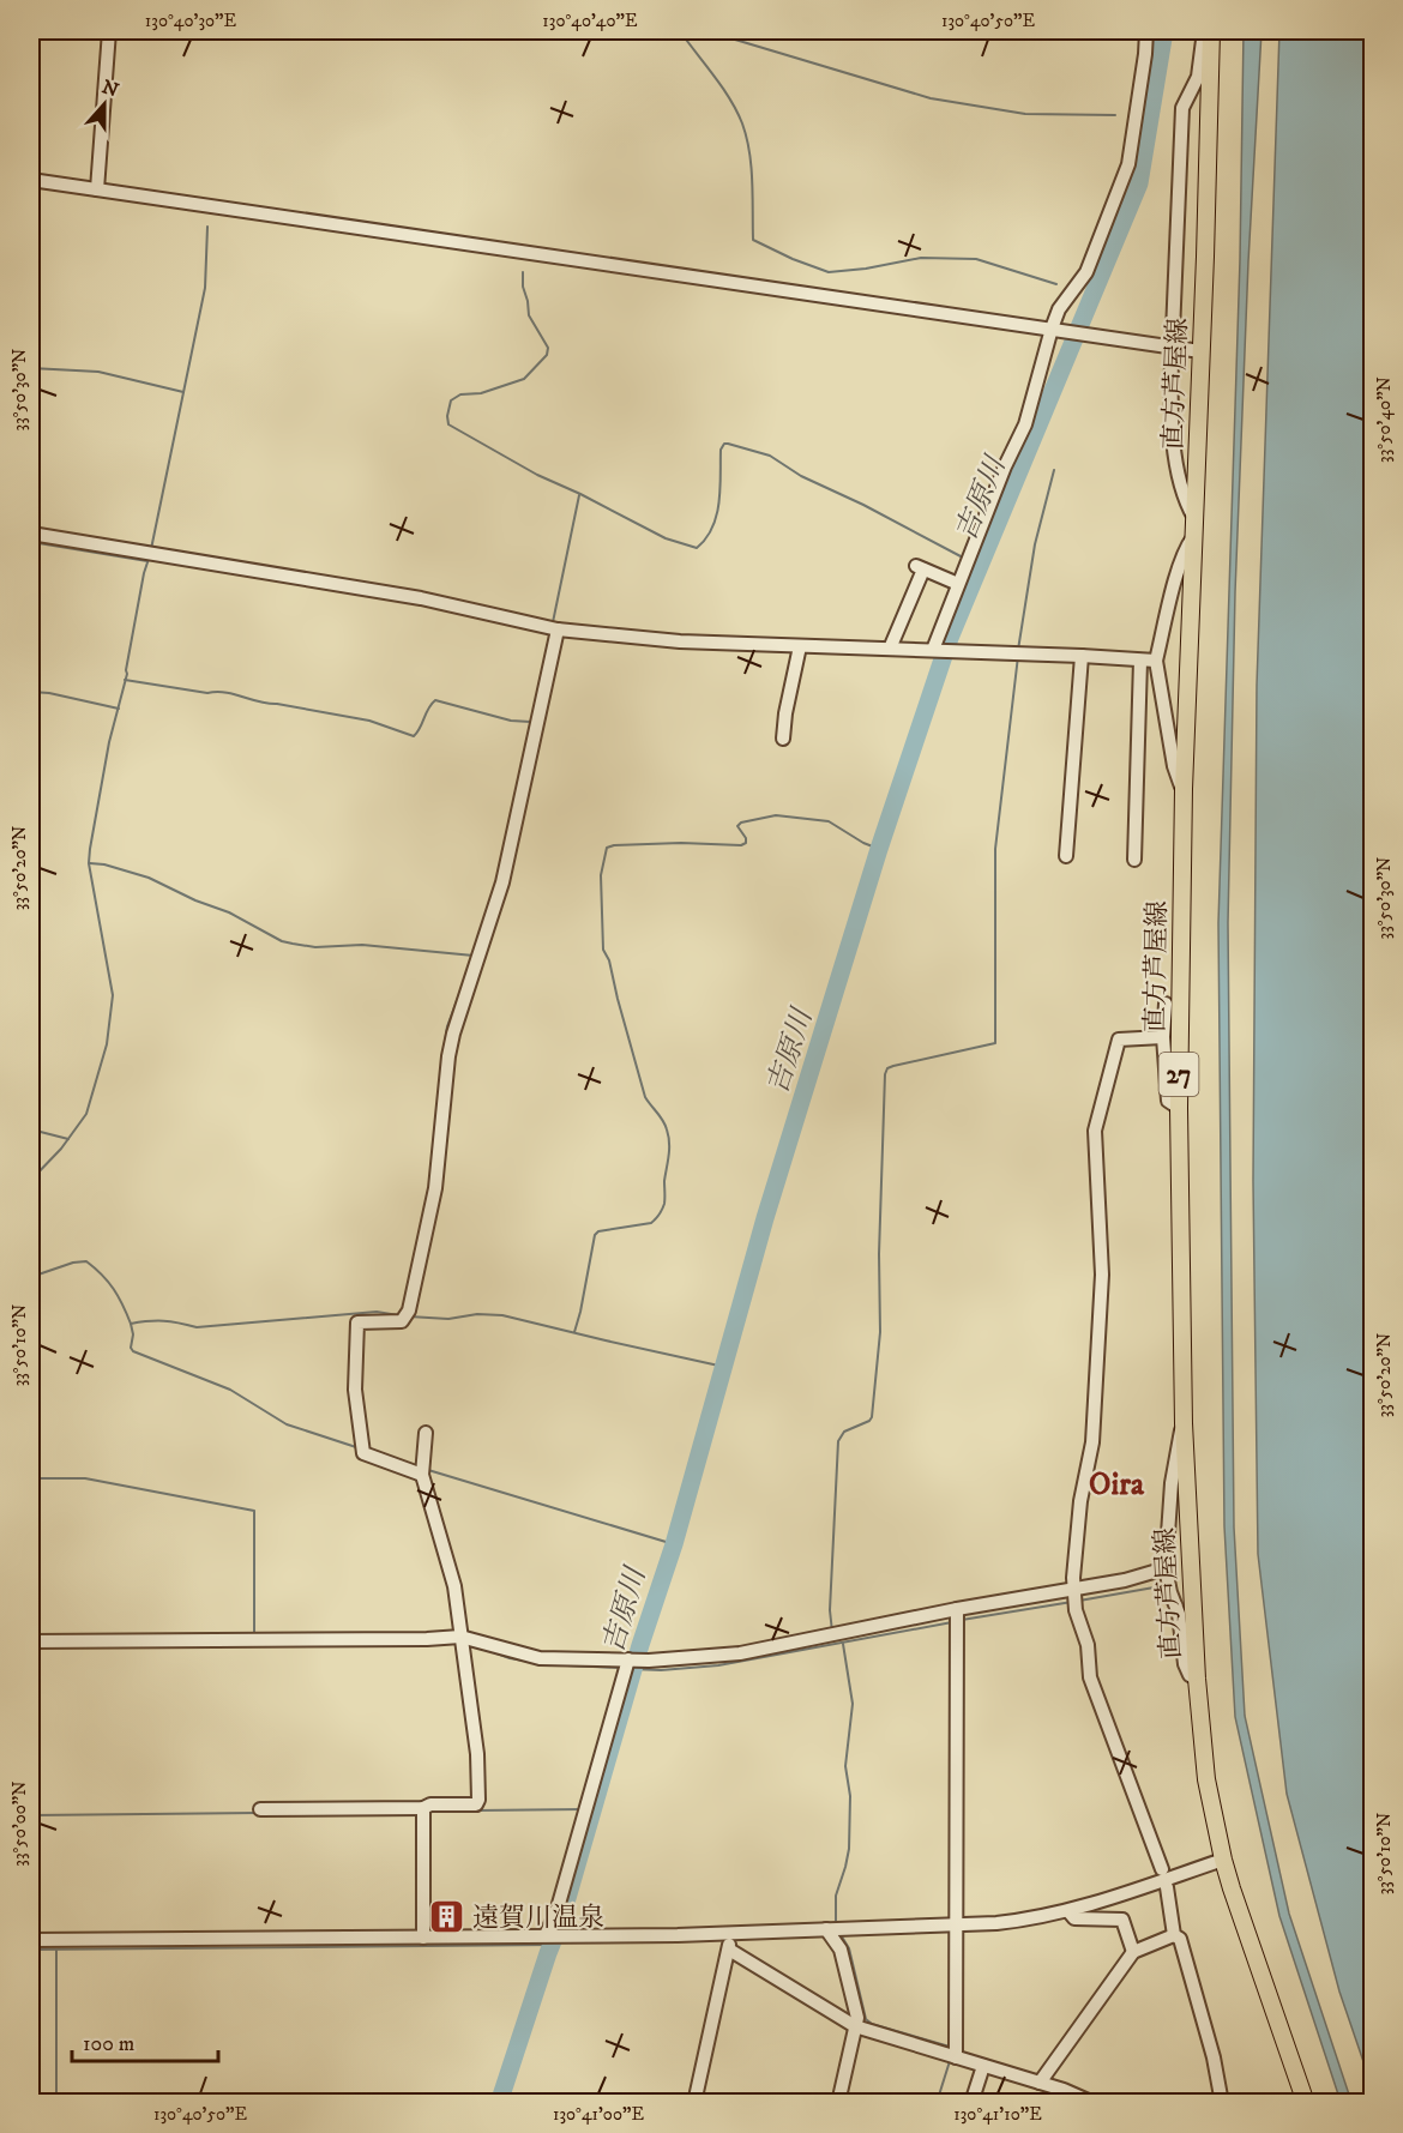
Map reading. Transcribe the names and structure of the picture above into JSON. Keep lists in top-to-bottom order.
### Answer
{
  "streets": {
    "main road": ["直方芦屋線", "27"]
  },
  "districts": ["Oira"],
  "water": ["吉原川"],
  "places": {
    "building": ["遠賀川温泉"]
  },
  "scale_bar": "100 m",
  "north": "top",
  "coordinates": [
    "130°40'30\"E",
    "130°40'40\"E",
    "130°40'50\"E",
    "33°50'30\"N",
    "33°50'40\"N",
    "33°50'20\"N",
    "33°50'10\"N",
    "33°50'00\"N",
    "130°41'00\"E",
    "130°41'10\"E"
  ]
}
